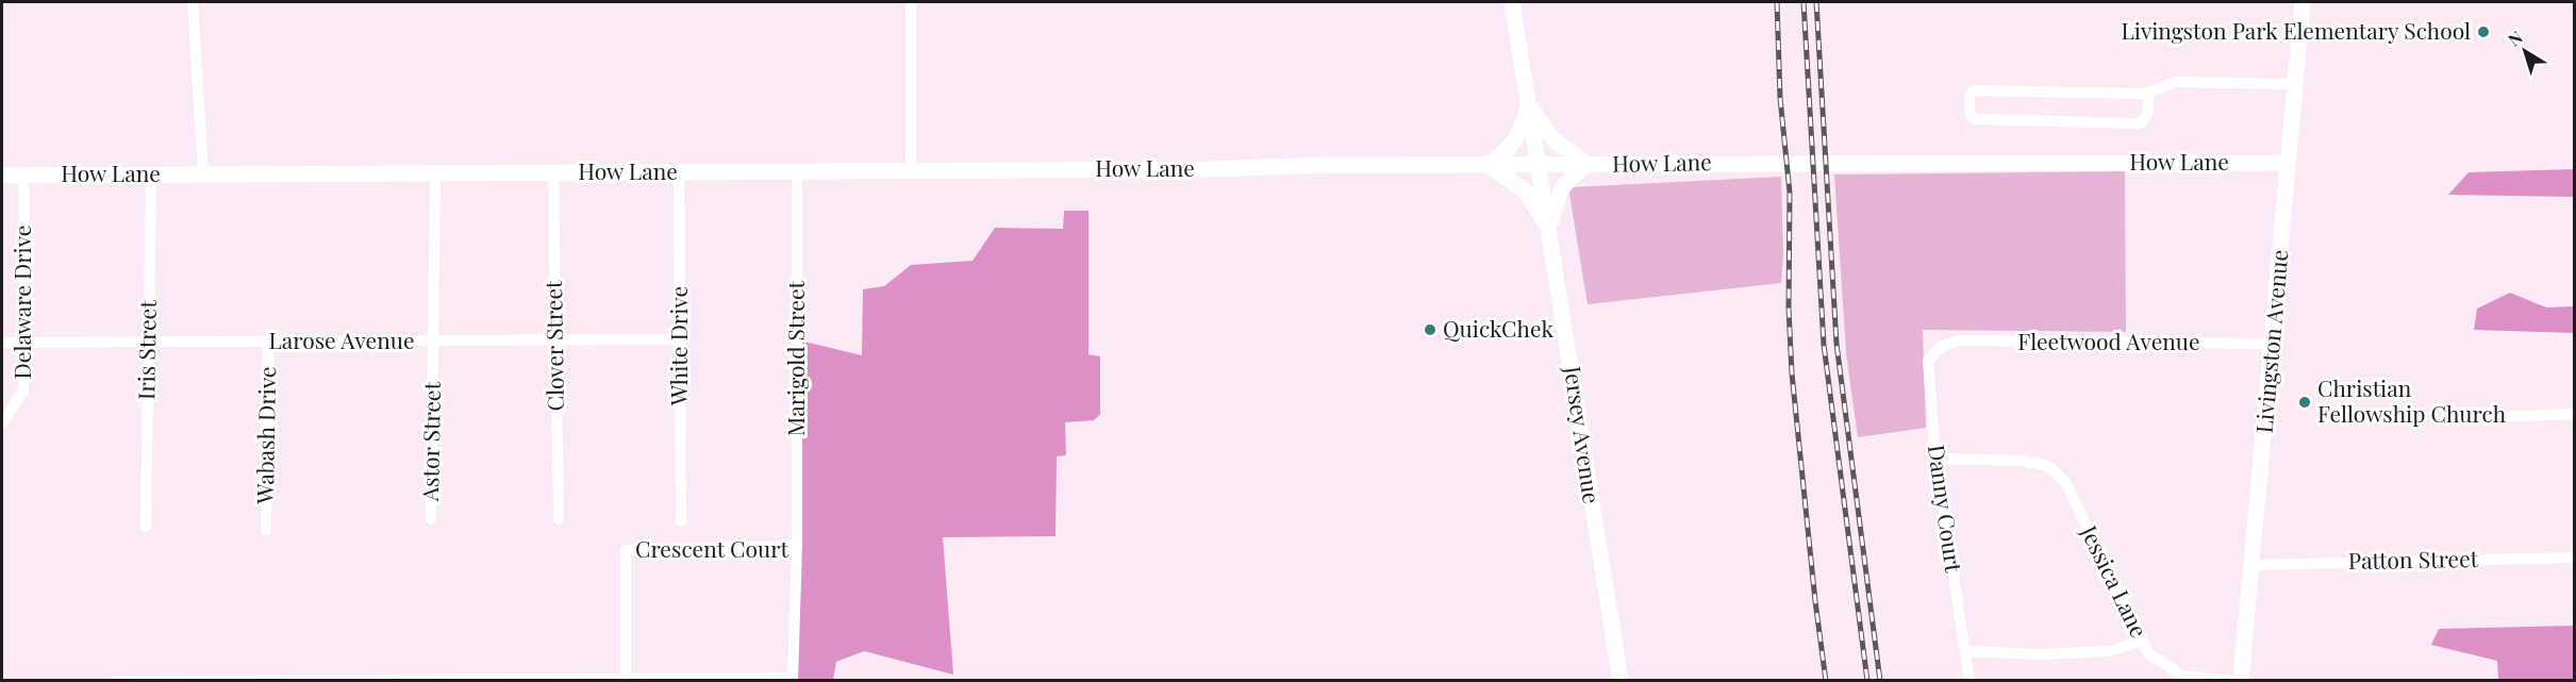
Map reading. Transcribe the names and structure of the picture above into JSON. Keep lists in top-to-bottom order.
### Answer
{
  "streets": {
    "main road": ["How Lane", "Livingston Avenue", "Jersey Avenue"],
    "street": [
      "Delaware Drive",
      "Larose Avenue",
      "Fleetwood Avenue",
      "Clover Street",
      "White Drive",
      "Iris Street",
      "Marigold Street",
      "Wabash Drive",
      "Astor Street",
      "Danny Court",
      "Crescent Court",
      "Patton Street",
      "Jessica Lane"
    ]
  },
  "crossings": [
    ["How Lane", "Delaware Drive"],
    ["How Lane", "Livingston Avenue"],
    ["How Lane", "Clover Street"],
    ["How Lane", "White Drive"],
    ["How Lane", "Iris Street"],
    ["How Lane", "Marigold Street"],
    ["How Lane", "Jersey Avenue"],
    ["How Lane", "Astor Street"],
    ["Delaware Drive", "Larose Avenue"],
    ["Larose Avenue", "Clover Street"],
    ["Larose Avenue", "White Drive"],
    ["Larose Avenue", "Iris Street"],
    ["Larose Avenue", "Wabash Drive"],
    ["Larose Avenue", "Astor Street"],
    ["Livingston Avenue", "Fleetwood Avenue"],
    ["Livingston Avenue", "Patton Street"],
    ["Fleetwood Avenue", "Danny Court"],
    ["Marigold Street", "Crescent Court"],
    ["Danny Court", "Jessica Lane"]
  ],
  "places": ["Livingston Park Elementary School", "QuickChek", "Christian Fellowship Church"],
  "north": "top left"
}
